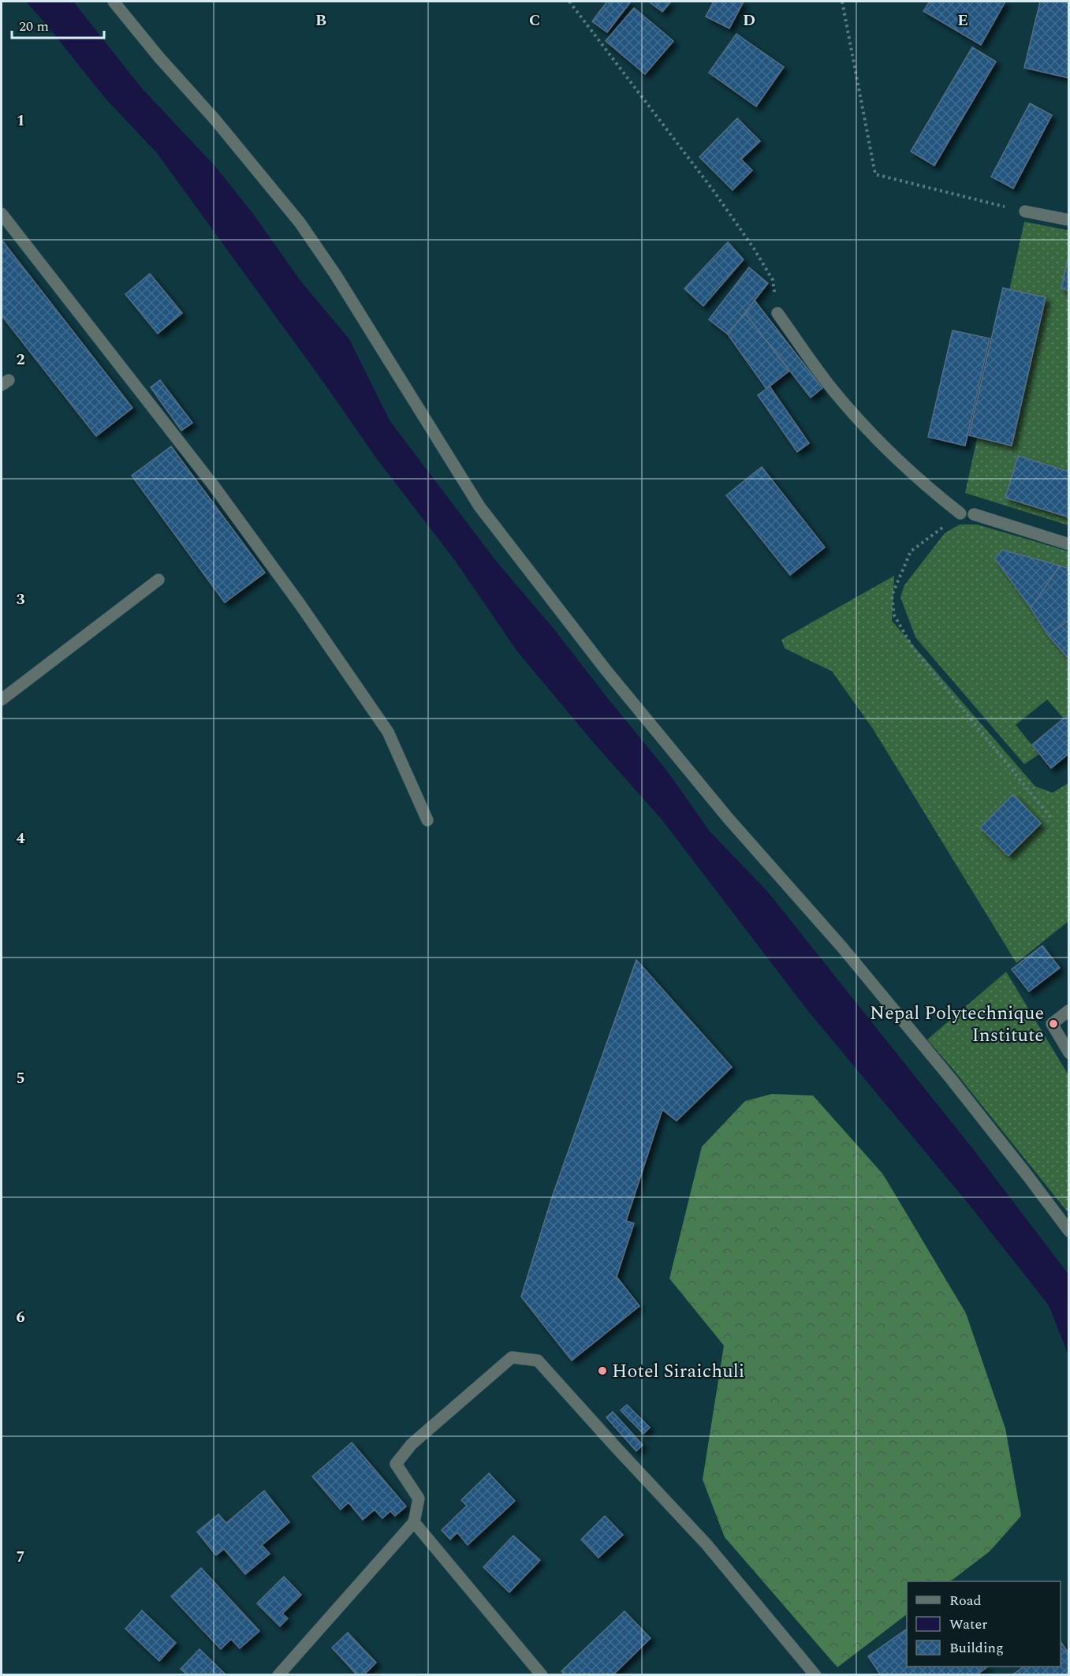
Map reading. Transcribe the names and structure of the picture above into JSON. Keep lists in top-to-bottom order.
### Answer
{
  "places": ["Nepal Polytechnique Institute", "Hotel Siraichuli"],
  "legend": ["Road", "Water", "Building"],
  "scale_bar": "20 m",
  "grid": {
    "columns": [
      "B",
      "C",
      "D",
      "E"
    ],
    "rows": [
      "1",
      "2",
      "3",
      "4",
      "5",
      "6",
      "7"
    ]
  }
}
